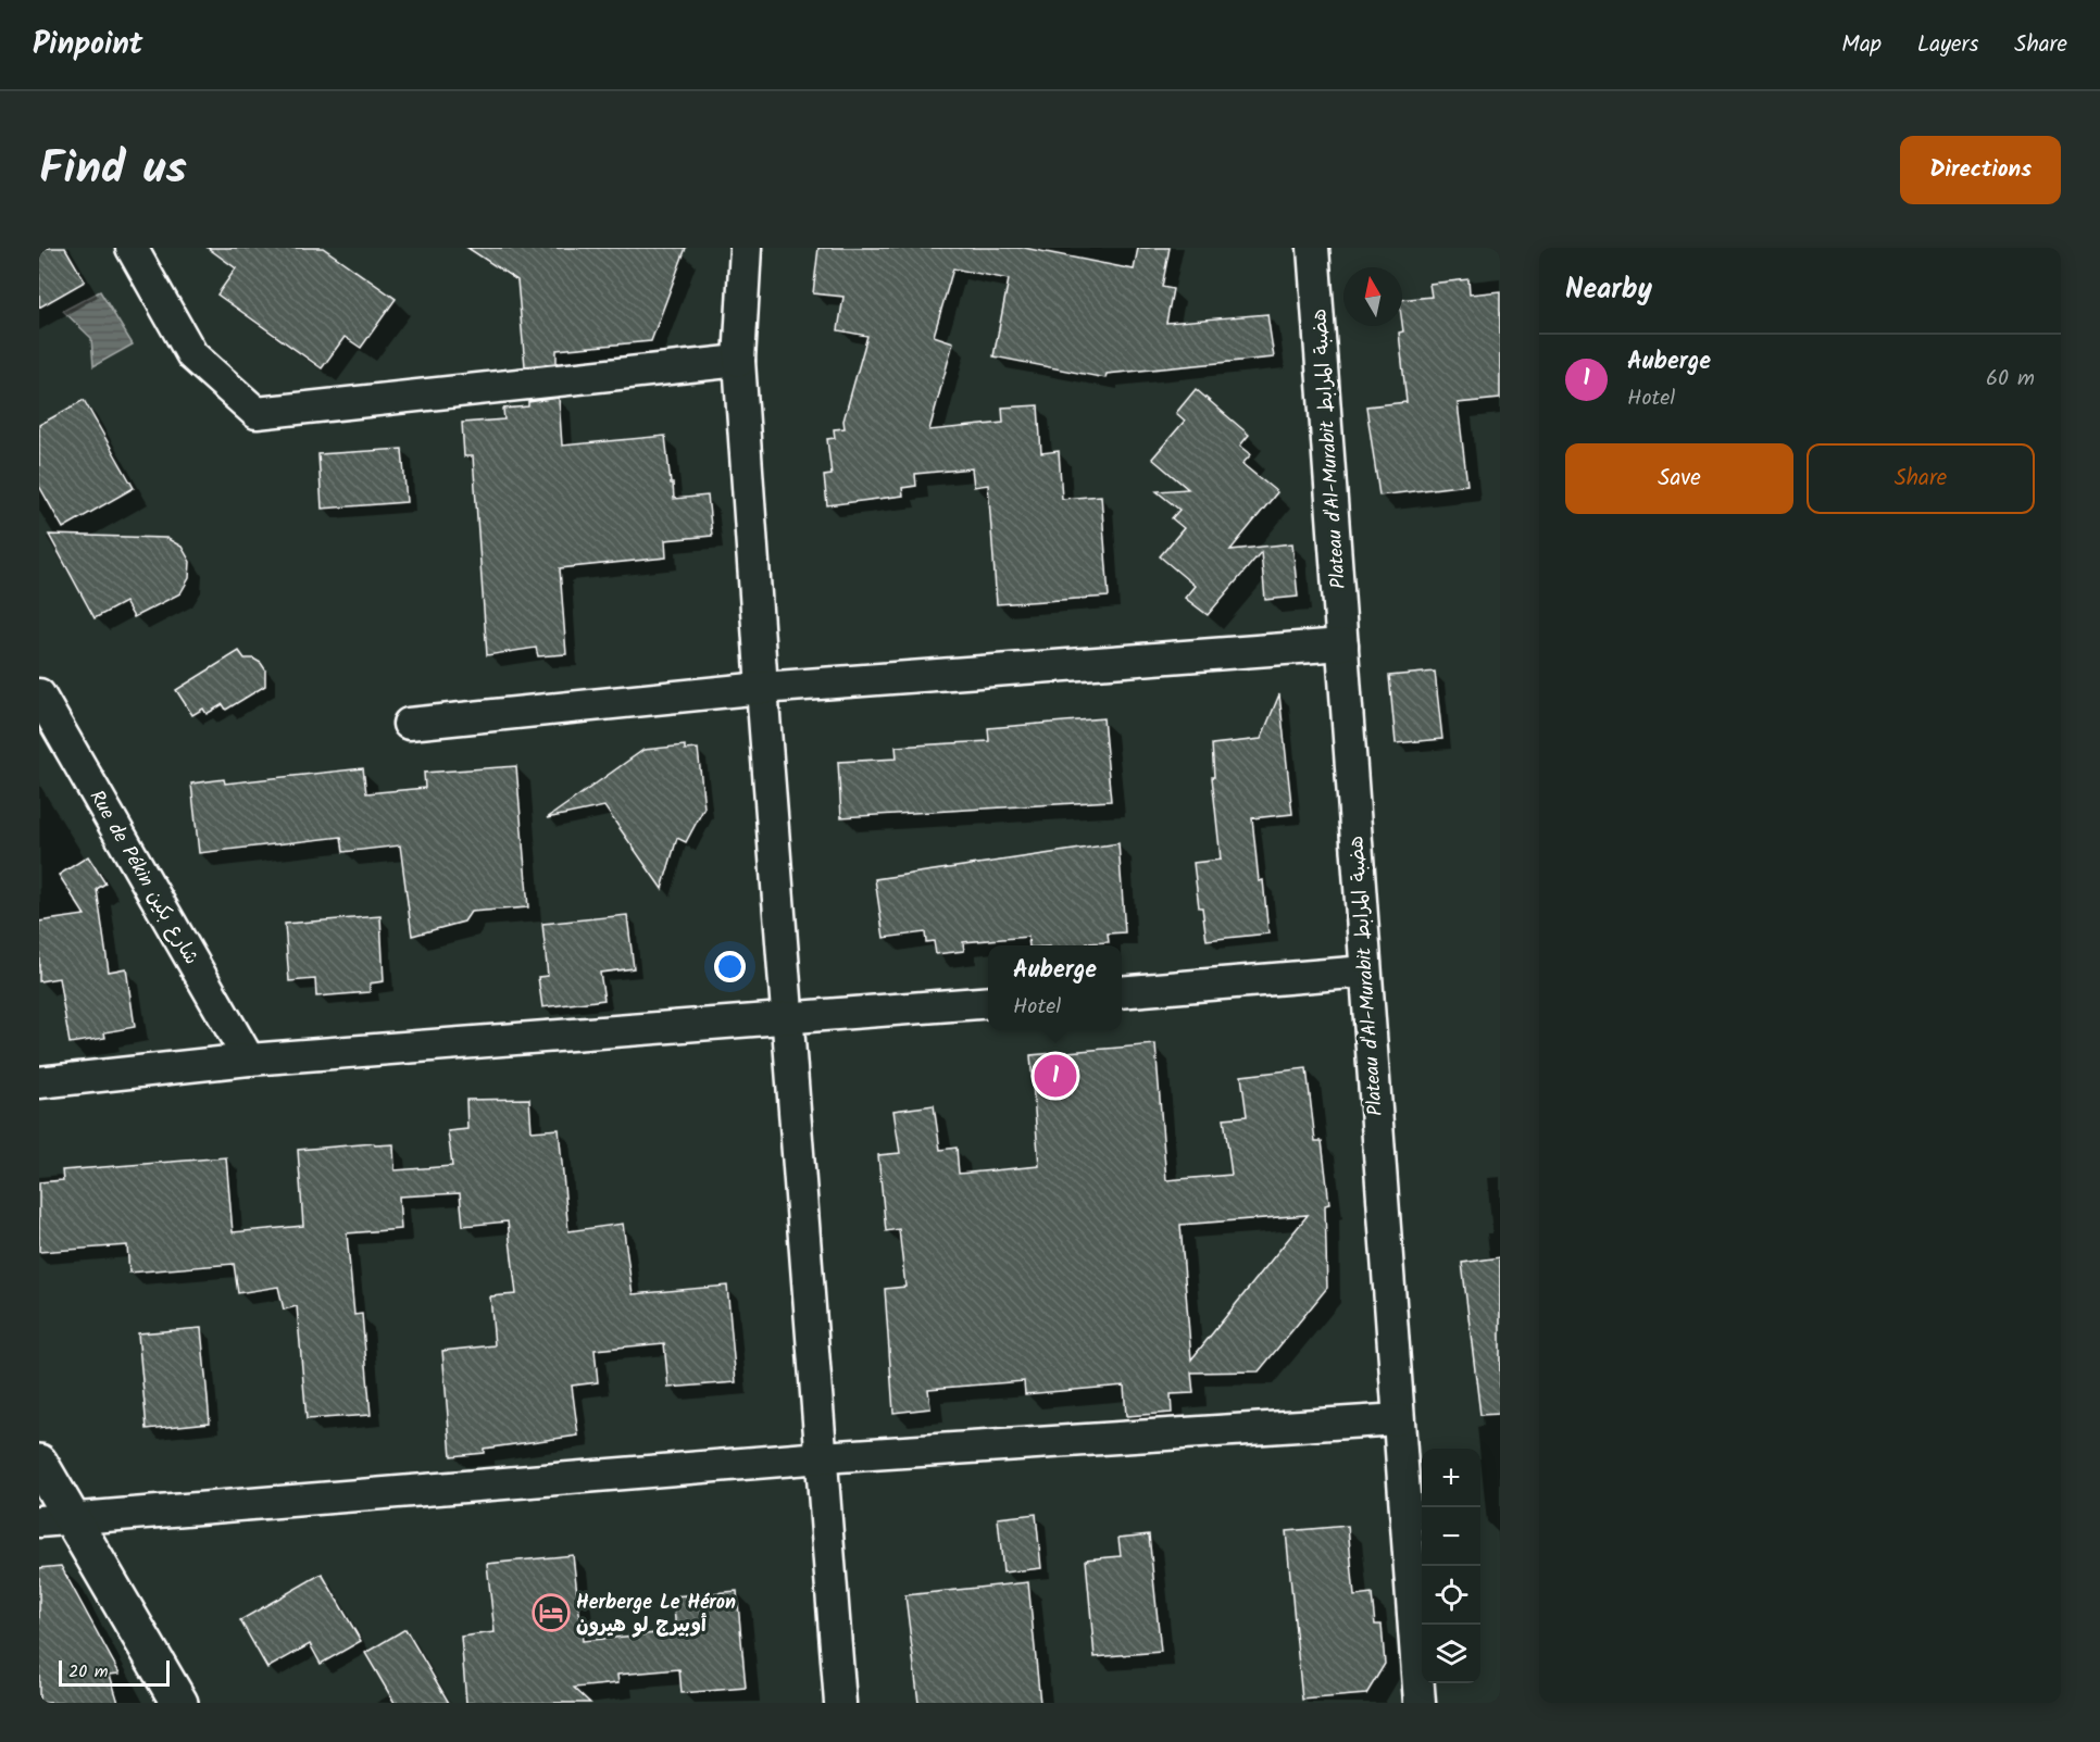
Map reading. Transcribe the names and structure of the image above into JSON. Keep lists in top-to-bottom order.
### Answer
{
  "streets": {
    "street": ["Plateau d'Al-Murabit هضبة المرابط", "Rue de Pékin شارع بكين"]
  },
  "places": {
    "hotel": ["Herberge Le Héron أوبيرج لو هيرون"]
  },
  "scale_bar": "20 m",
  "north": "top",
  "page": {
    "header": "Pinpoint",
    "nav": ["Map", "Layers", "Share"],
    "title": "Find us",
    "buttons": [
      "Directions",
      ["Save", "Share"]
    ],
    "heading": "Nearby",
    "list": [
      {
        "mark": "1",
        "name": "Auberge",
        "note": "Hotel",
        "value": "60 m"
      }
    ],
    "popup": ["Auberge", "Hotel"],
    "pins": "1",
    "map_buttons": ["+", "−"],
    "scale": "20 m"
  }
}
